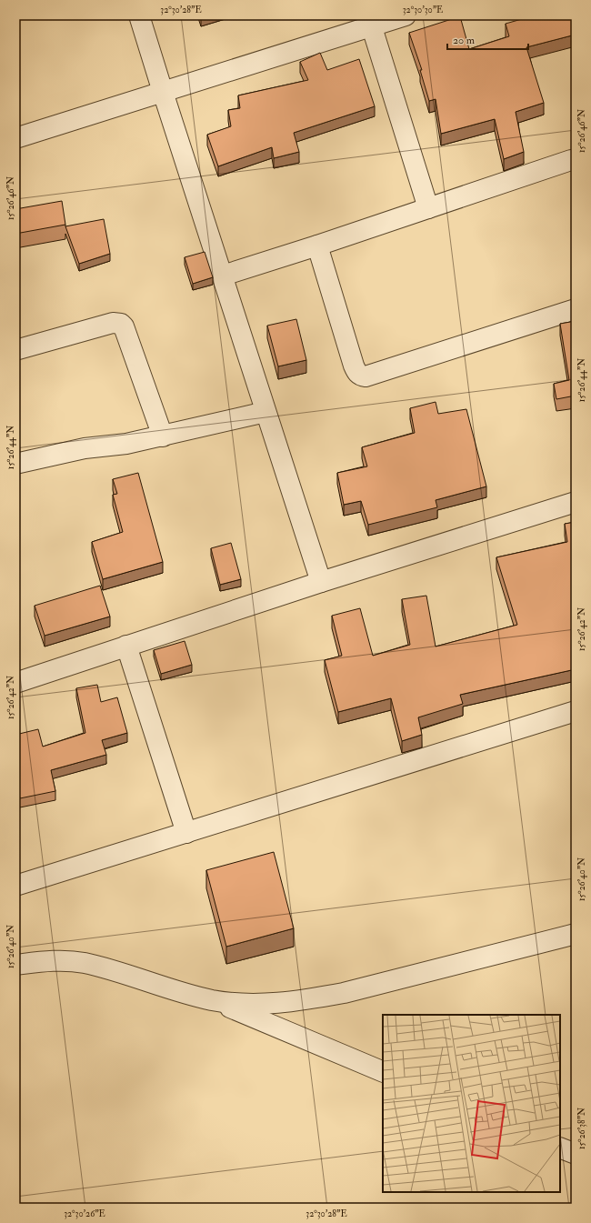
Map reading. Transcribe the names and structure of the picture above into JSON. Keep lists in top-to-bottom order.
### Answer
{
  "scale_bar": "20 m",
  "coordinates": [
    "32°30'28\"E",
    "32°30'30\"E",
    "15°26'46\"N",
    "15°26'44\"N",
    "15°26'42\"N",
    "15°26'40\"N",
    "15°26'38\"N",
    "32°30'26\"E"
  ]
}
